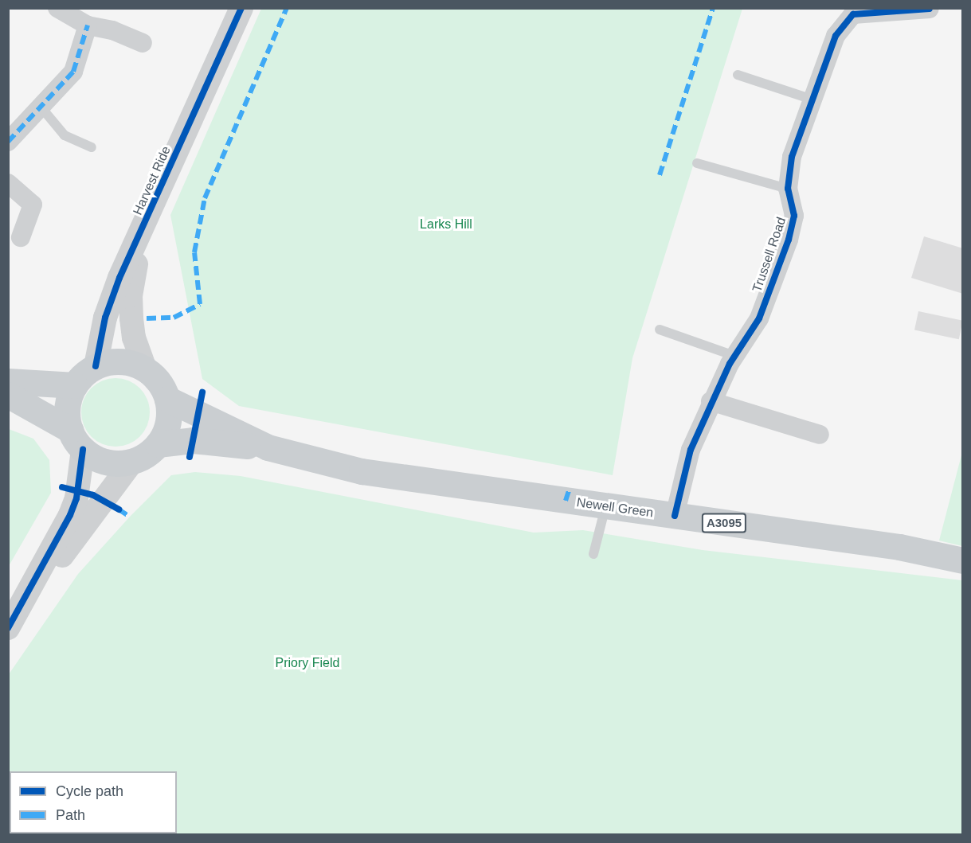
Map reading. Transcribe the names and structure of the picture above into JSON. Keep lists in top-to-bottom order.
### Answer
{
  "streets": {
    "main road": ["Newell Green", "A3095"],
    "street": ["Harvest Ride", "Trussell Road"]
  },
  "crossings": [
    ["Harvest Ride", "Newell Green"],
    ["Trussell Road", "Newell Green"]
  ],
  "parks": ["Larks Hill", "Priory Field"],
  "legend": ["Cycle path", "Path"]
}
